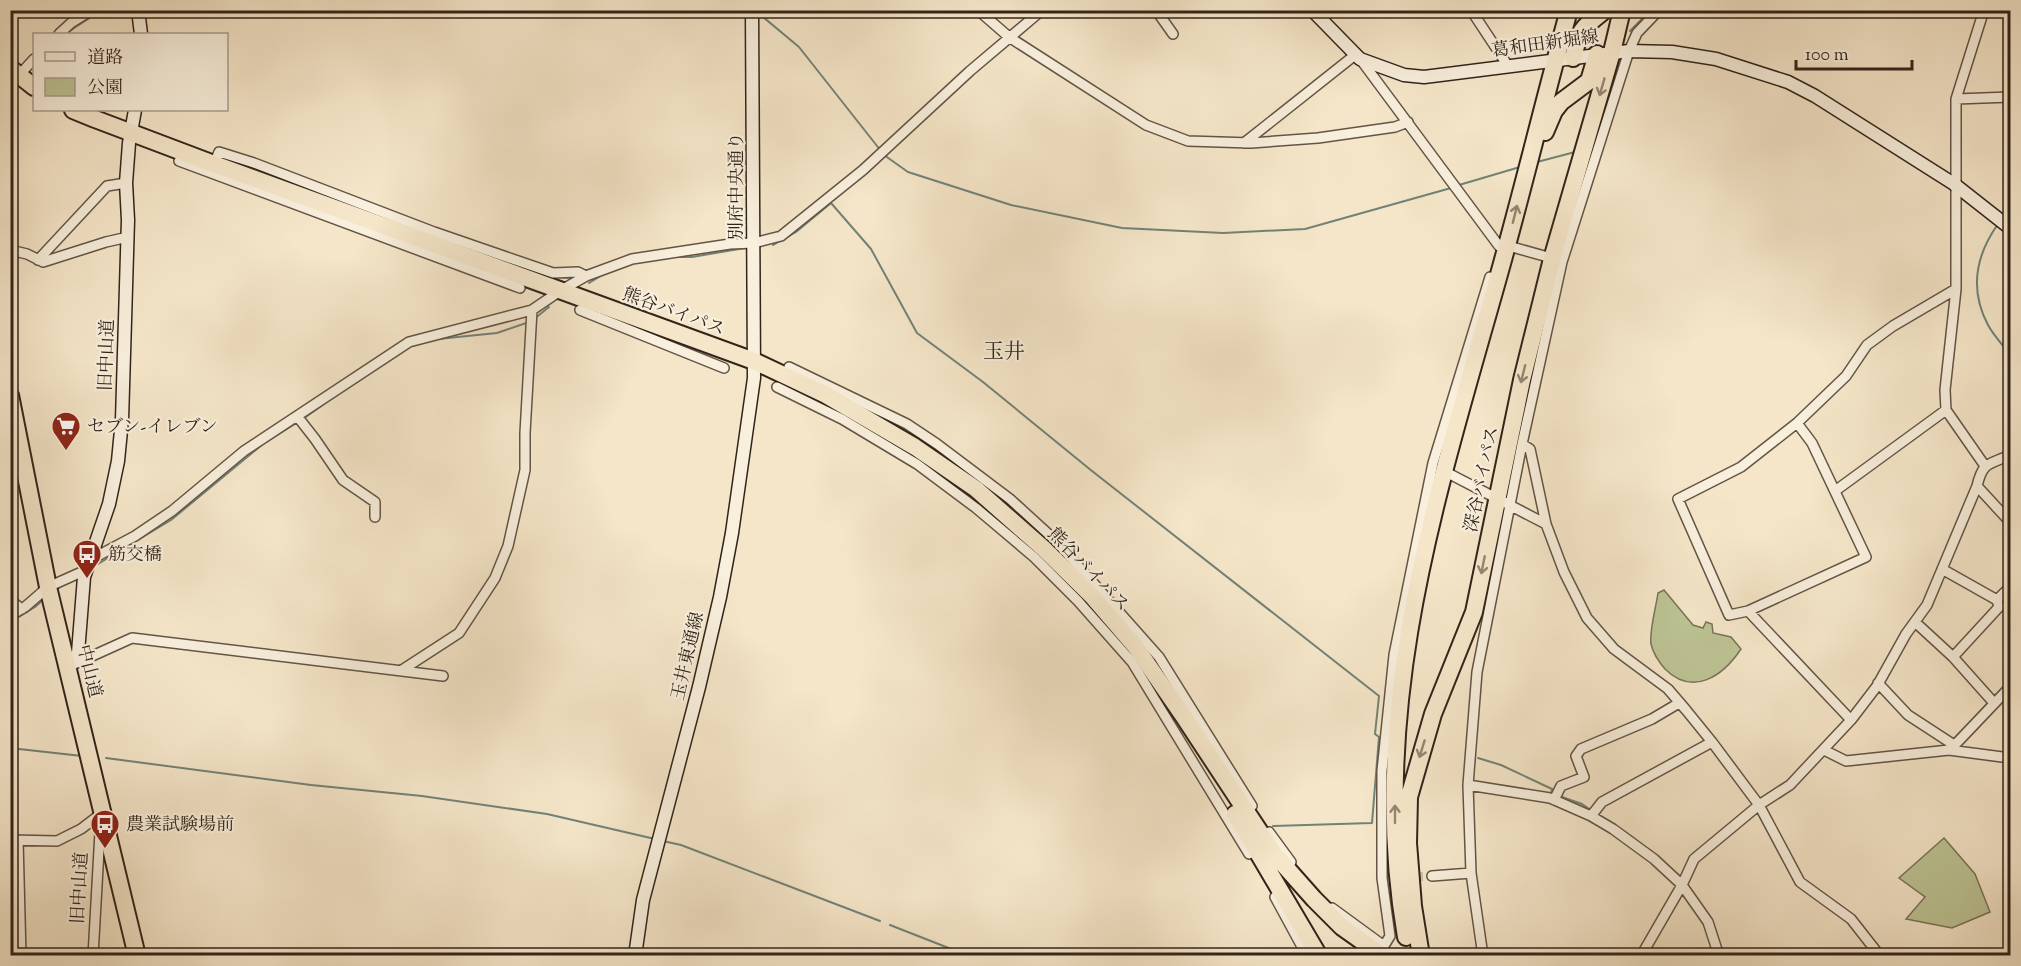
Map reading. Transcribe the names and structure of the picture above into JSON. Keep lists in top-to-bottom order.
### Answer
{
  "streets": {
    "highway": ["熊谷バイパス", "深谷バイパス", "中山道"],
    "main road": [
      "葛和田新堀線",
      "別府中央通り",
      "旧中山道",
      "玉井東通線"
    ]
  },
  "crossings": [
    ["葛和田新堀線", "深谷バイパス"],
    ["別府中央通り", "熊谷バイパス"],
    ["別府中央通り", "玉井東通線"],
    ["熊谷バイパス", "旧中山道"],
    ["熊谷バイパス", "玉井東通線"],
    ["旧中山道", "中山道"]
  ],
  "districts": ["玉井"],
  "places": {
    "supermarket": ["セブン-イレブン"],
    "bus stop": ["筋交橋", "農業試験場前"]
  },
  "legend": ["道路", "公園"],
  "scale_bar": "100 m"
}
